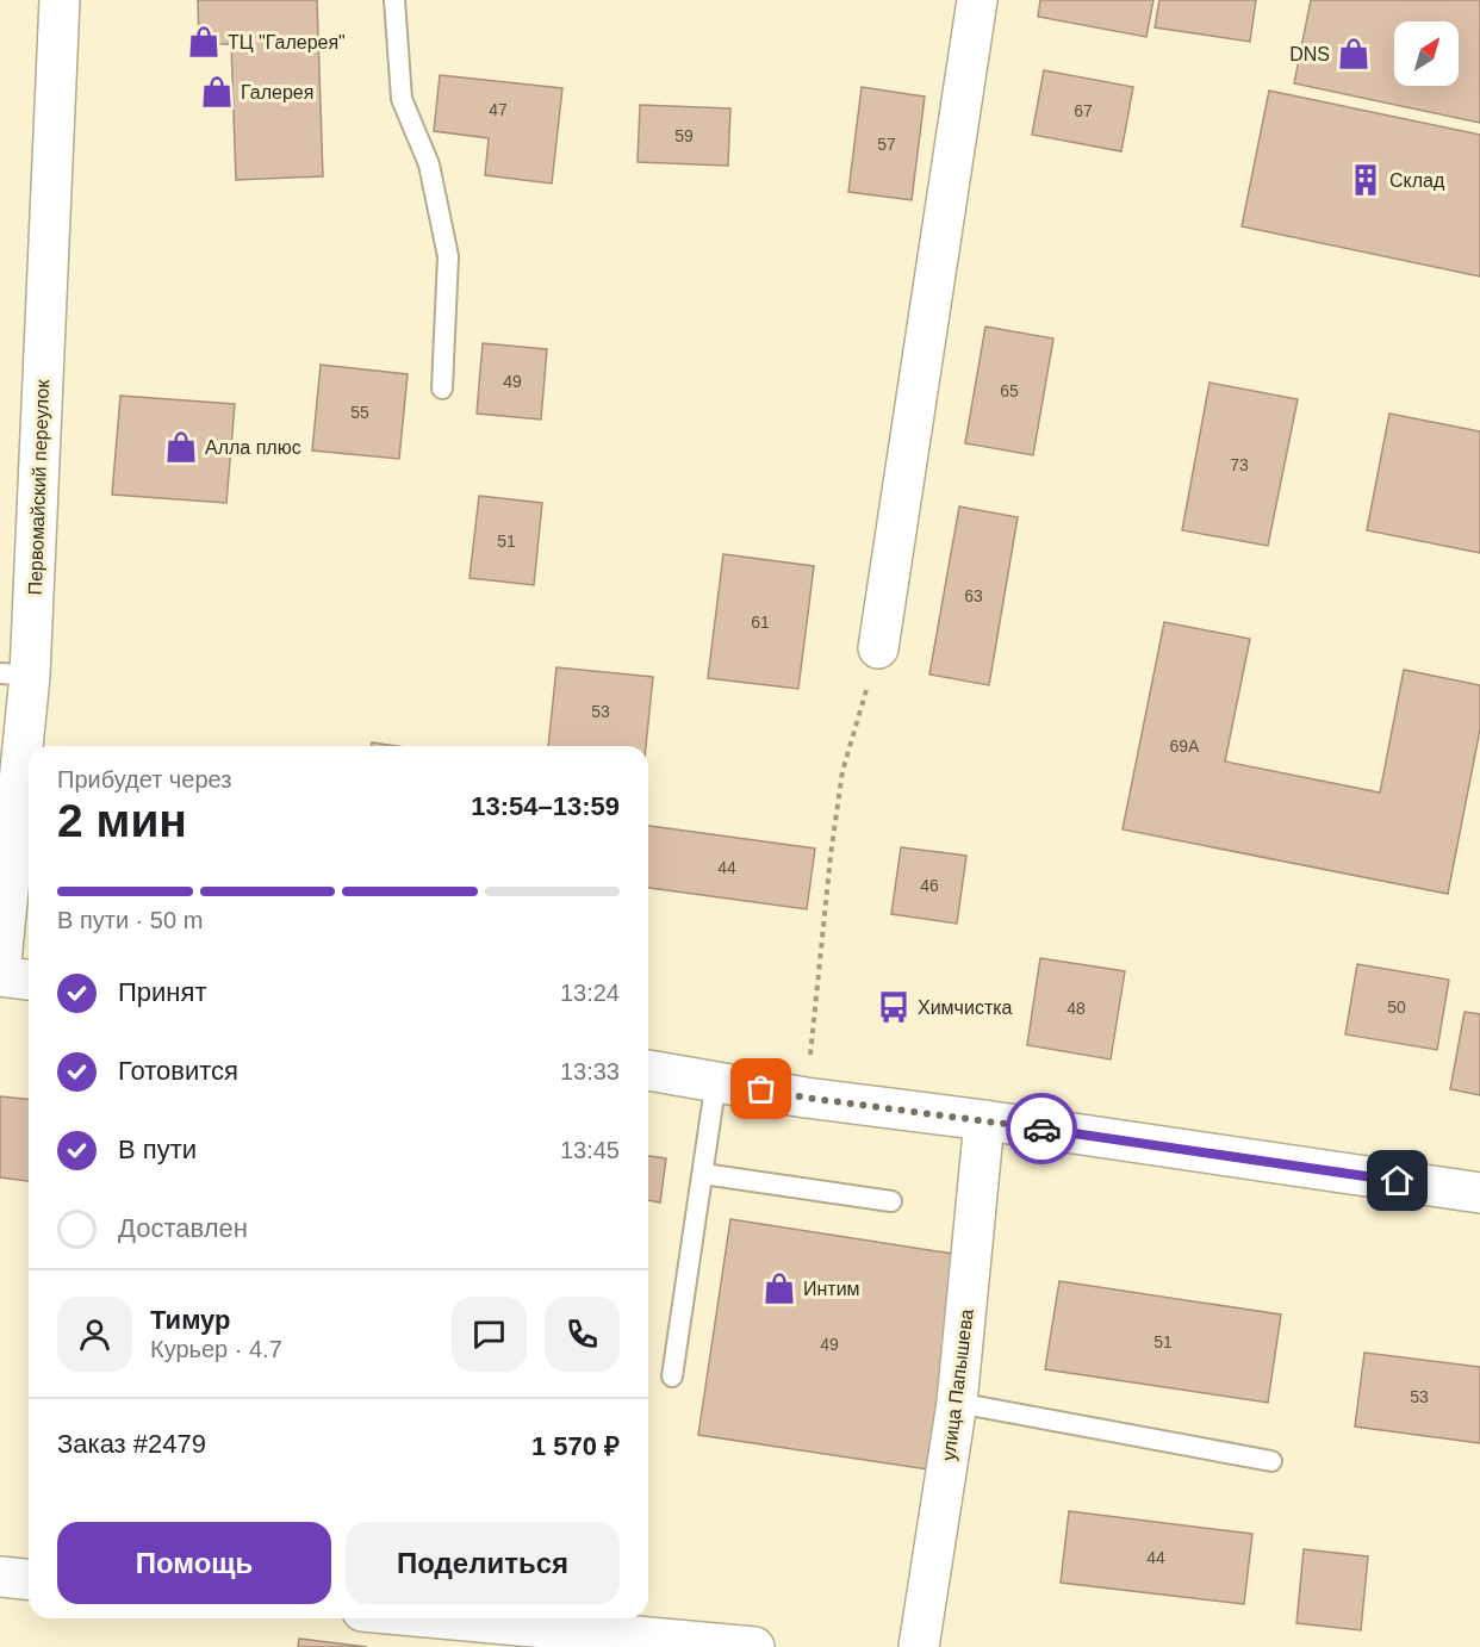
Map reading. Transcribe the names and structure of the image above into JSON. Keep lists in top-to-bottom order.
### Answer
{
  "streets": {
    "main road": ["Первомайский переулок", "улица Папышева"]
  },
  "places": {
    "shop": [
      "ТЦ \"Галерея\"",
      "DNS",
      "Галерея",
      "Алла плюс",
      "Интим"
    ],
    "building": ["Склад"],
    "bus stop": ["Химчистка"]
  },
  "house_numbers": [
    "47",
    "67",
    "59",
    "57",
    "49",
    "65",
    "55",
    "73",
    "51",
    "63",
    "61",
    "53",
    "69А",
    "44",
    "46",
    "50",
    "48",
    "51",
    "49",
    "53",
    "44"
  ],
  "north": "top right",
  "page": {
    "heading": ["2 мин", "Прибудет через", "13:54–13:59"],
    "panel": [
      "Тимур",
      "Курьер · 4.7",
      "Заказ #2479",
      "1 570 ₽"
    ],
    "bar": "В пути · 50 m",
    "list": [
      ["Принят", "13:24"],
      ["Готовится", "13:33"],
      ["В пути", "13:45"],
      "Доставлен"
    ],
    "buttons": ["Помощь", "Поделиться"]
  }
}
